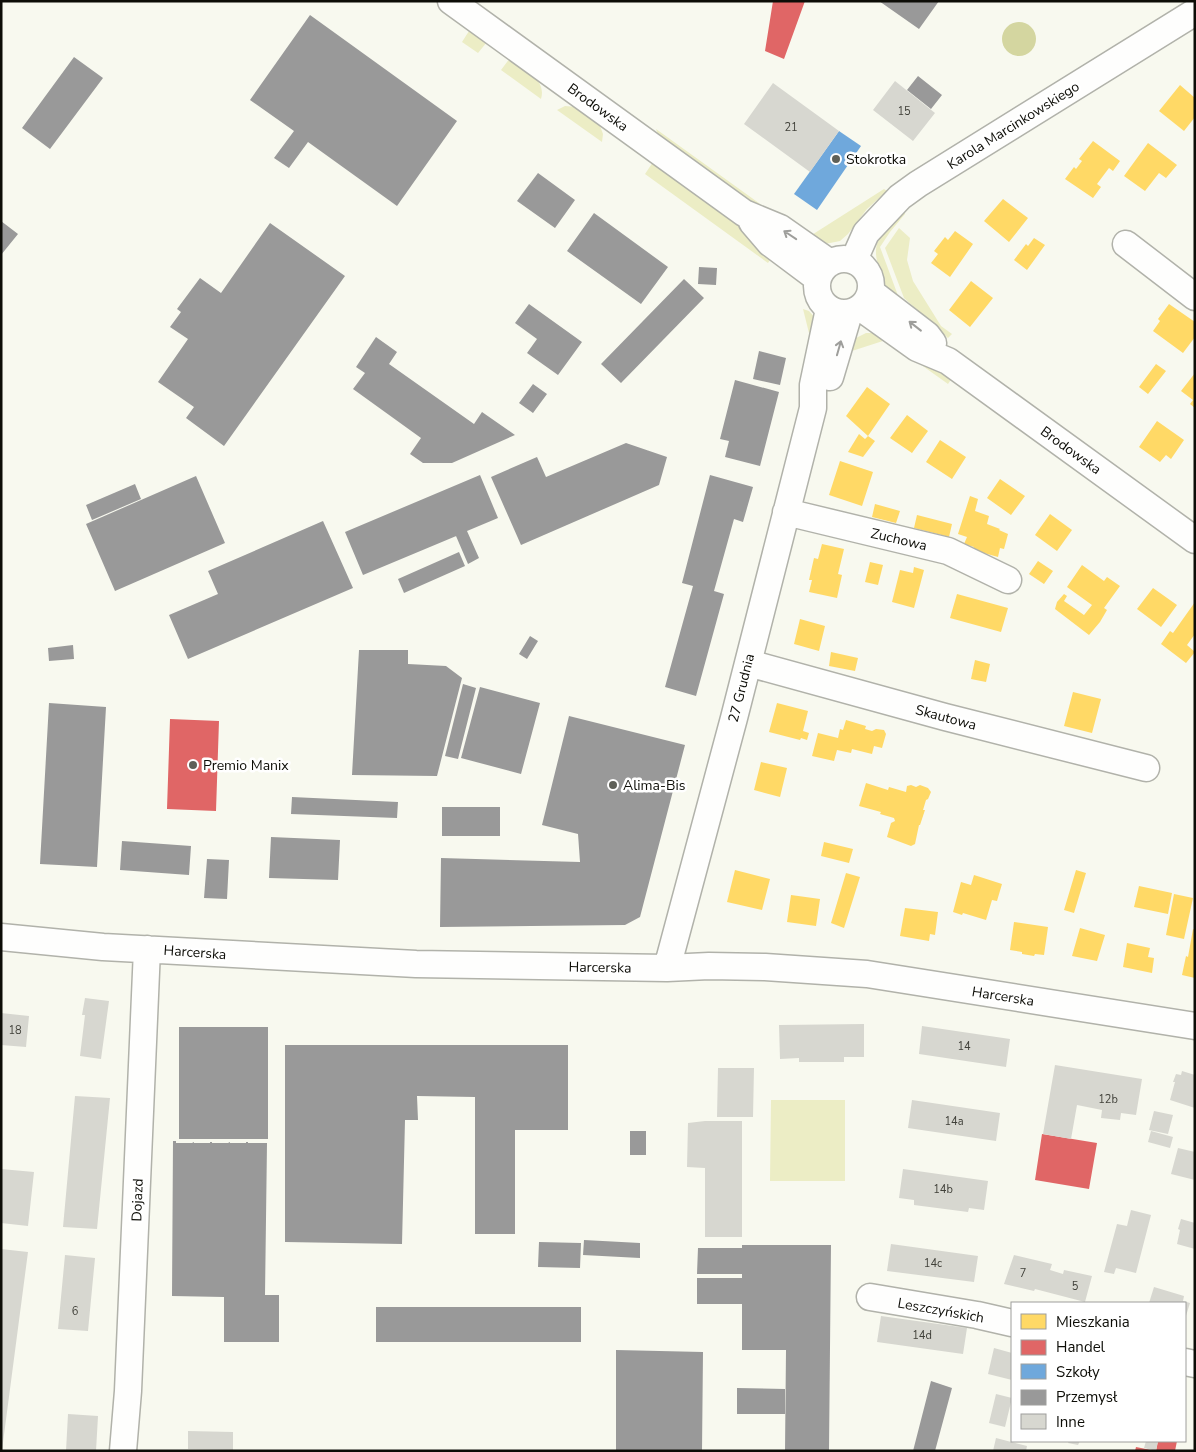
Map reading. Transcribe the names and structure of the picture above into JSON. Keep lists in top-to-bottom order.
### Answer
{
  "streets": {
    "street": [
      "Brodowska",
      "Karola Marcinkowskiego",
      "Zuchowa",
      "27 Grudnia",
      "Skautowa",
      "Harcerska",
      "Dojazd",
      "Leszczyńskich"
    ]
  },
  "crossings": [
    ["Brodowska", "Karola Marcinkowskiego"],
    ["Brodowska", "27 Grudnia"],
    ["Zuchowa", "27 Grudnia"],
    ["27 Grudnia", "Skautowa"],
    ["27 Grudnia", "Harcerska"],
    ["Harcerska", "Dojazd"]
  ],
  "places": ["Stokrotka", "Premio Manix", "Alima-Bis"],
  "house_numbers": [
    "15",
    "21",
    "18",
    "14",
    "12b",
    "14a",
    "14b",
    "14c",
    "7",
    "5",
    "6",
    "14d"
  ],
  "legend": [
    "Mieszkania",
    "Handel",
    "Szkoły",
    "Przemysł",
    "Inne"
  ]
}
